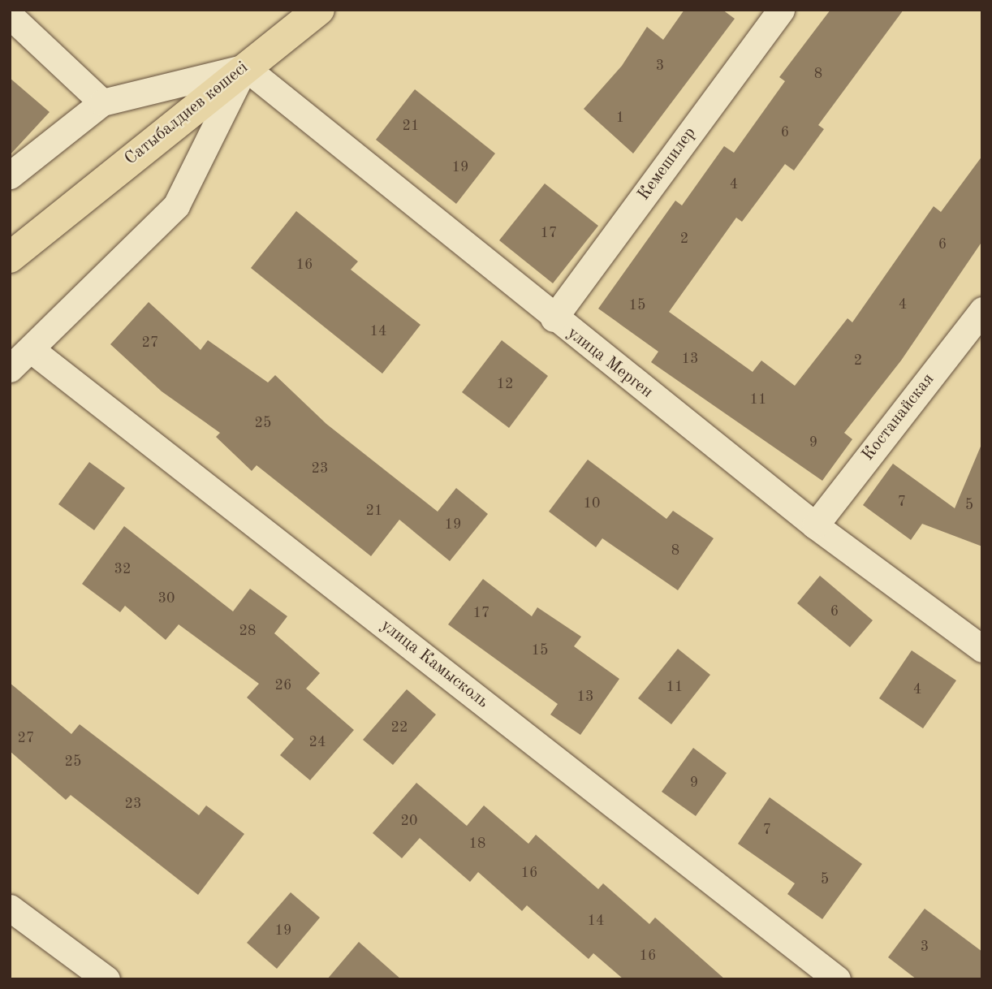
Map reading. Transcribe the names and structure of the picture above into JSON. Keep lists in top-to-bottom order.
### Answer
{
  "streets": {
    "main road": ["Сатыбалдиев көшесі"],
    "street": [
      "Кемешилер",
      "улица Мерген",
      "Костанайская",
      "улица Камысколь"
    ]
  },
  "crossings": [
    ["Сатыбалдиев көшесі", "улица Мерген"],
    ["Кемешилер", "улица Мерген"],
    ["улица Мерген", "Костанайская"]
  ],
  "house_numbers": [
    "3",
    "8",
    "1",
    "21",
    "6",
    "19",
    "4",
    "17",
    "2",
    "6",
    "16",
    "4",
    "15",
    "14",
    "27",
    "13",
    "2",
    "12",
    "11",
    "25",
    "9",
    "23",
    "7",
    "10",
    "5",
    "21",
    "19",
    "8",
    "32",
    "30",
    "6",
    "17",
    "28",
    "15",
    "26",
    "11",
    "4",
    "13",
    "22",
    "27",
    "24",
    "25",
    "9",
    "23",
    "20",
    "7",
    "18",
    "16",
    "5",
    "14",
    "19",
    "3",
    "16"
  ]
}
